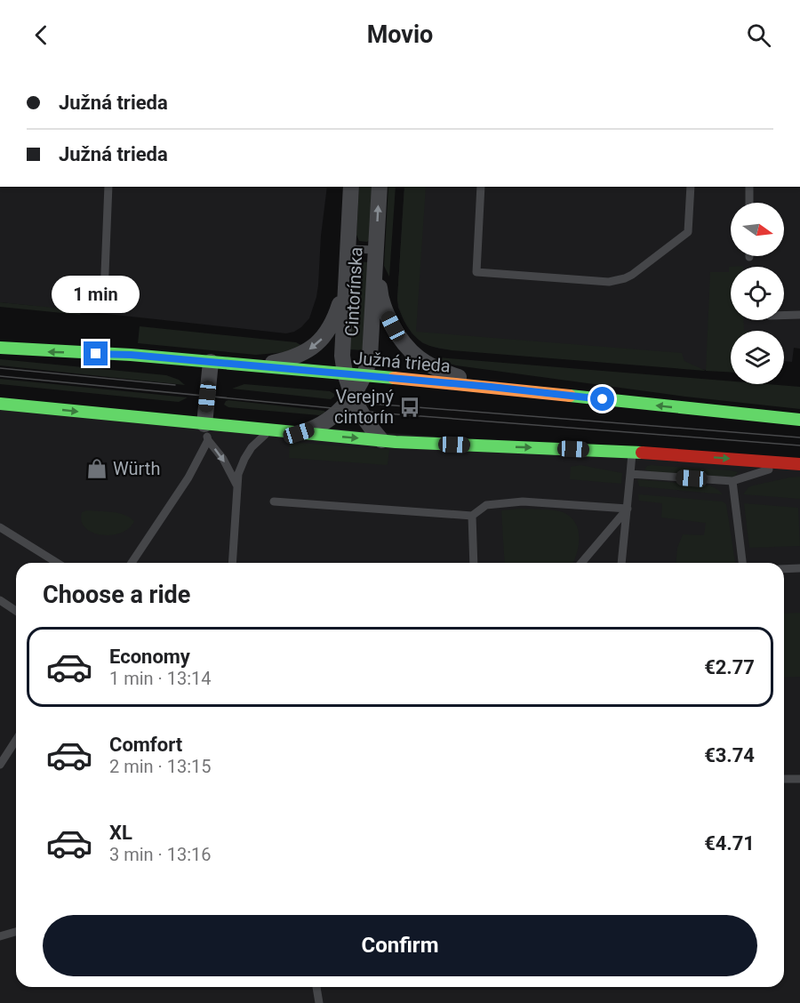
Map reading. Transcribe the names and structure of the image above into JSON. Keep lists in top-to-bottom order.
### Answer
{
  "streets": {
    "street": ["Cintorínska", "Južná trieda"]
  },
  "crossings": [
    ["Cintorínska", "Južná trieda"]
  ],
  "places": {
    "bus stop": ["Verejný cintorín"],
    "shop": ["Würth"]
  },
  "north": "right",
  "page": {
    "header": "Movio",
    "banner": ["Južná trieda", "Južná trieda"],
    "bubble": "1 min",
    "heading": "Choose a ride",
    "list": [
      {
        "name": "Economy",
        "note": "1 min · 13:14",
        "value": "€2.77"
      },
      {
        "name": "Comfort",
        "note": "2 min · 13:15",
        "value": "€3.74"
      },
      {
        "name": "XL",
        "note": "3 min · 13:16",
        "value": "€4.71"
      }
    ],
    "buttons": "Confirm"
  }
}
